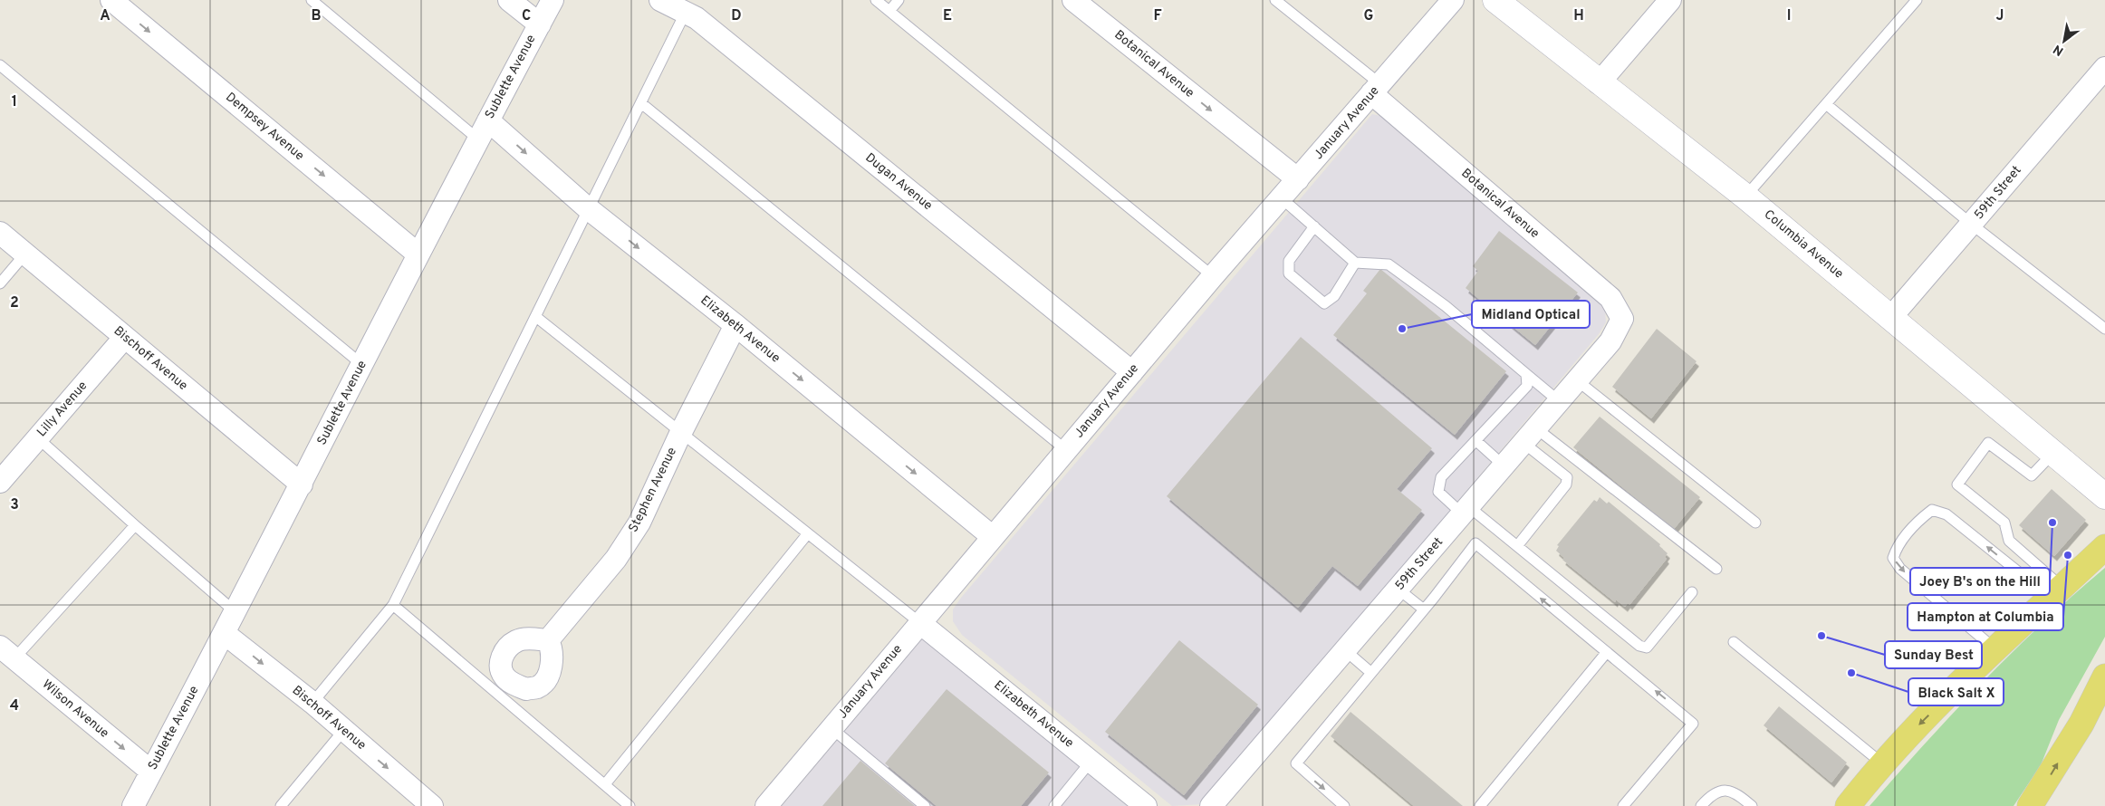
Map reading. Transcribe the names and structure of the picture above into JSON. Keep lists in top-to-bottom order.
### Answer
{
  "streets": {
    "street": [
      "Botanical Avenue",
      "Sublette Avenue",
      "January Avenue",
      "Dempsey Avenue",
      "Dugan Avenue",
      "59th Street",
      "Columbia Avenue",
      "Elizabeth Avenue",
      "Bischoff Avenue",
      "Lilly Avenue",
      "Stephen Avenue",
      "Wilson Avenue"
    ]
  },
  "crossings": [
    ["Botanical Avenue", "January Avenue"],
    ["Botanical Avenue", "59th Street"],
    ["Sublette Avenue", "Dempsey Avenue"],
    ["Sublette Avenue", "Elizabeth Avenue"],
    ["Sublette Avenue", "Bischoff Avenue"],
    ["Sublette Avenue", "Wilson Avenue"],
    ["January Avenue", "Dugan Avenue"],
    ["January Avenue", "Elizabeth Avenue"],
    ["59th Street", "Columbia Avenue"],
    ["Elizabeth Avenue", "Stephen Avenue"],
    ["Bischoff Avenue", "Lilly Avenue"]
  ],
  "one_way": [
    "Botanical Avenue",
    "Dempsey Avenue",
    "Elizabeth Avenue",
    "Wilson Avenue"
  ],
  "places": [
    "Midland Optical",
    "Joey B's on the Hill",
    "Hampton at Columbia",
    "Sunday Best",
    "Black Salt X"
  ],
  "north": "bottom left",
  "grid": {
    "columns": [
      "A",
      "B",
      "C",
      "D",
      "E",
      "F",
      "G",
      "H",
      "I",
      "J"
    ],
    "rows": [
      "1",
      "2",
      "3",
      "4"
    ]
  }
}
